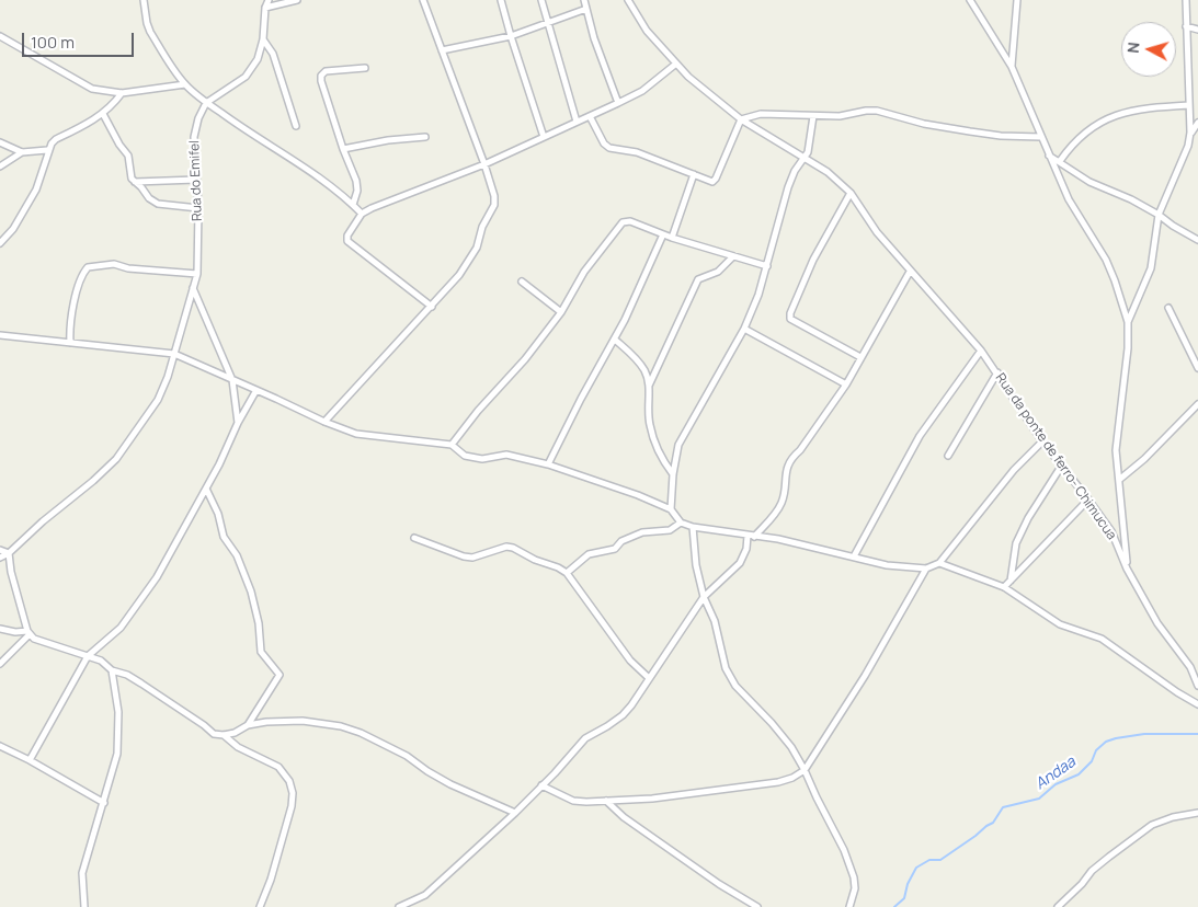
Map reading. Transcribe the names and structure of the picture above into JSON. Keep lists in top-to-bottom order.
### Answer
{
  "streets": {
    "street": ["Rua do Emifel", "Rua da ponte de ferro- Chimucua"]
  },
  "water": ["Andaa"],
  "scale_bar": "100 m",
  "north": "left"
}
